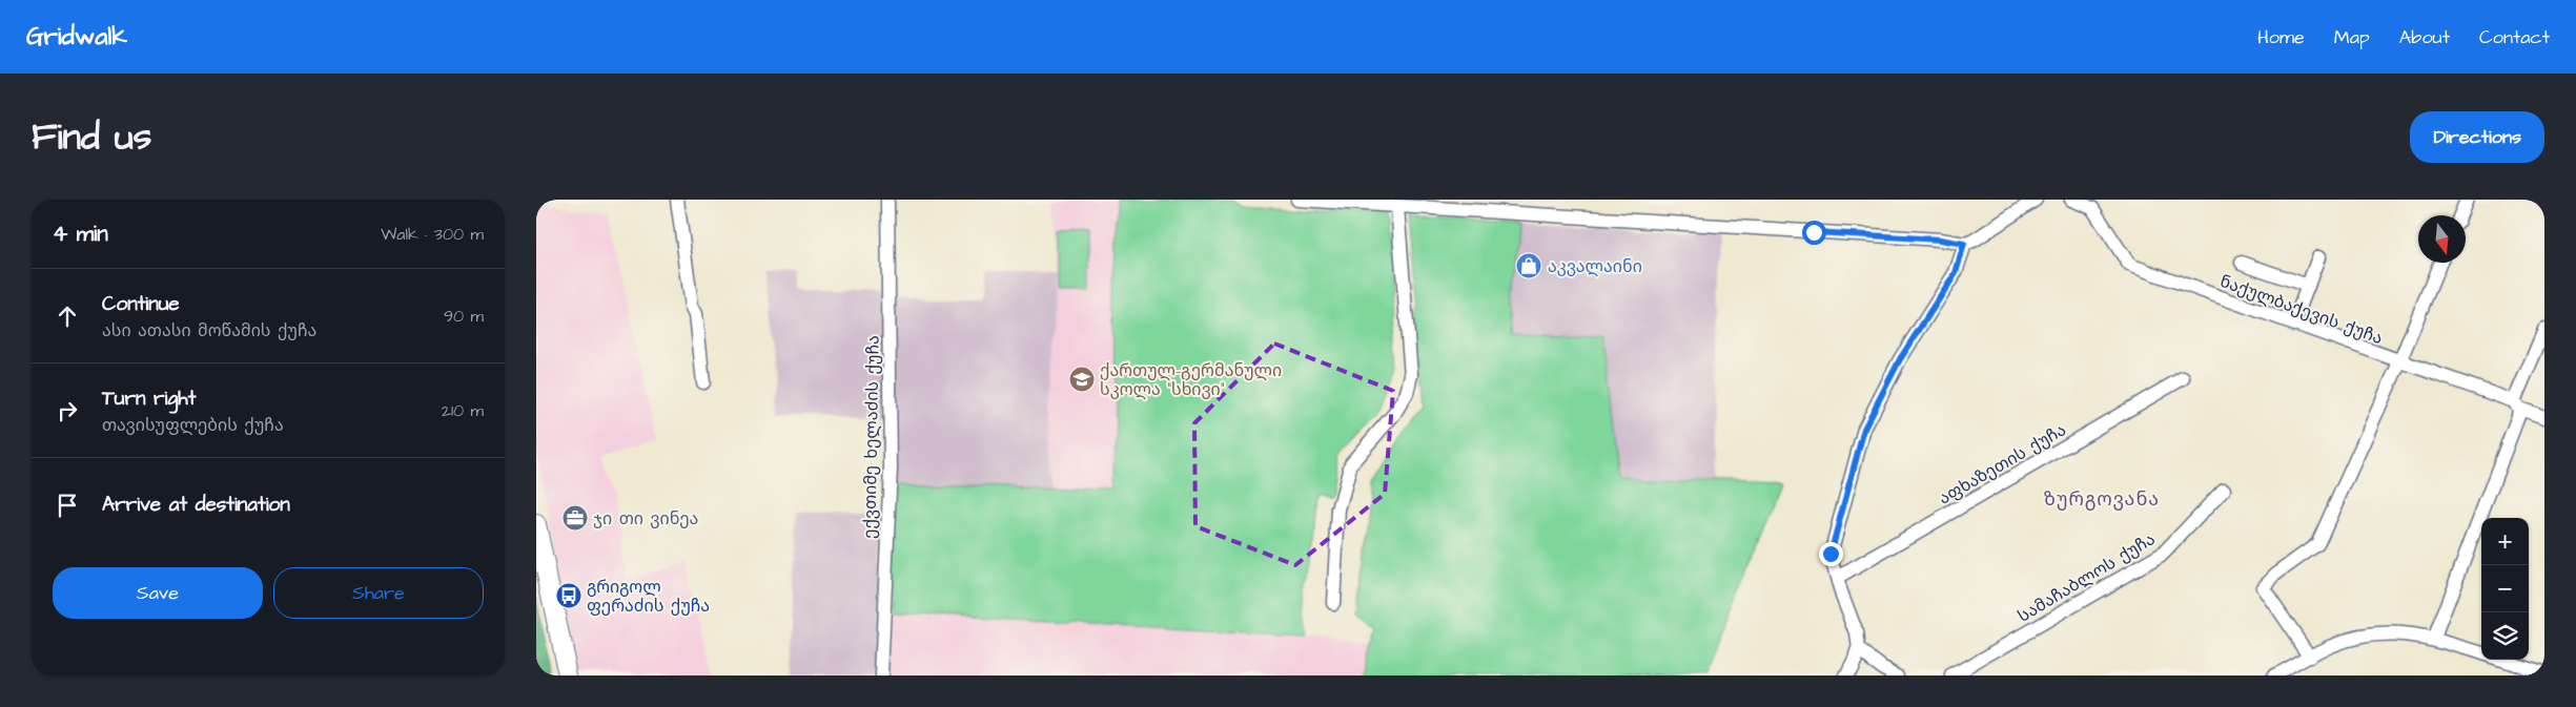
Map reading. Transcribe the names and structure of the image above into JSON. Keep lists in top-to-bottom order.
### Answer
{
  "streets": {
    "street": [
      "ნაქულბაქევის ქუჩა",
      "ექვთიმე ხელაძის ქუჩა",
      "აფხაზეთის ქუჩა",
      "სამაჩაბლოს ქუჩა"
    ]
  },
  "districts": ["ზურგოვანა"],
  "places": {
    "shop": ["აკვალაინი"],
    "school or university": ["ქართულ-გერმანული სკოლა \"სხივი\""],
    "office": ["ჯი თი ვინეა"],
    "bus stop": ["გრიგოლ ფერაძის ქუჩა"]
  },
  "north": "bottom",
  "page": {
    "header": "Gridwalk",
    "nav": [
      "Home",
      "Map",
      "About",
      "Contact"
    ],
    "title": "Find us",
    "buttons": [
      "Directions",
      ["Save", "Share"]
    ],
    "heading": ["4 min", "Walk · 300 m"],
    "list": [
      ["Continue", "ასი ათასი მოწამის ქუჩა", "90 m"],
      ["Turn right", "თავისუფლების ქუჩა", "210 m"],
      "Arrive at destination"
    ],
    "map_buttons": ["+", "−"]
  }
}
